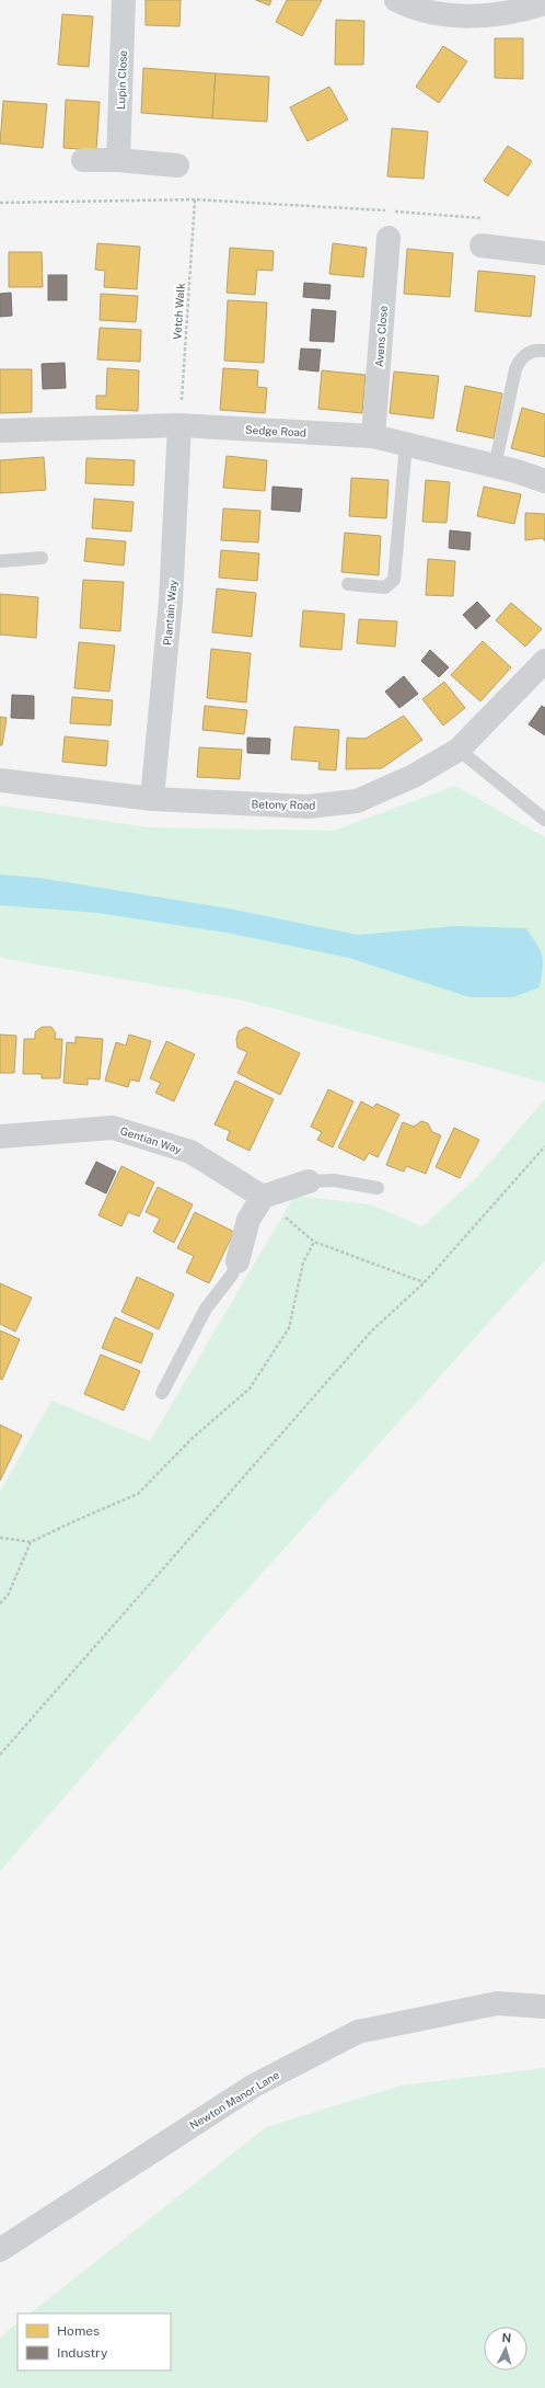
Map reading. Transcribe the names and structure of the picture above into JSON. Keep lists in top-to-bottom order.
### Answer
{
  "streets": {
    "street": [
      "Lupin Close",
      "Avens Close",
      "Sedge Road",
      "Plantain Way",
      "Betony Road",
      "Gentian Way",
      "Newton Manor Lane"
    ],
    "path": ["Vetch Walk"]
  },
  "crossings": [
    ["Vetch Walk", "Sedge Road"],
    ["Vetch Walk", "Plantain Way"],
    ["Avens Close", "Sedge Road"],
    ["Sedge Road", "Plantain Way"],
    ["Plantain Way", "Betony Road"]
  ],
  "legend": ["Homes", "Industry"],
  "north": "top"
}
